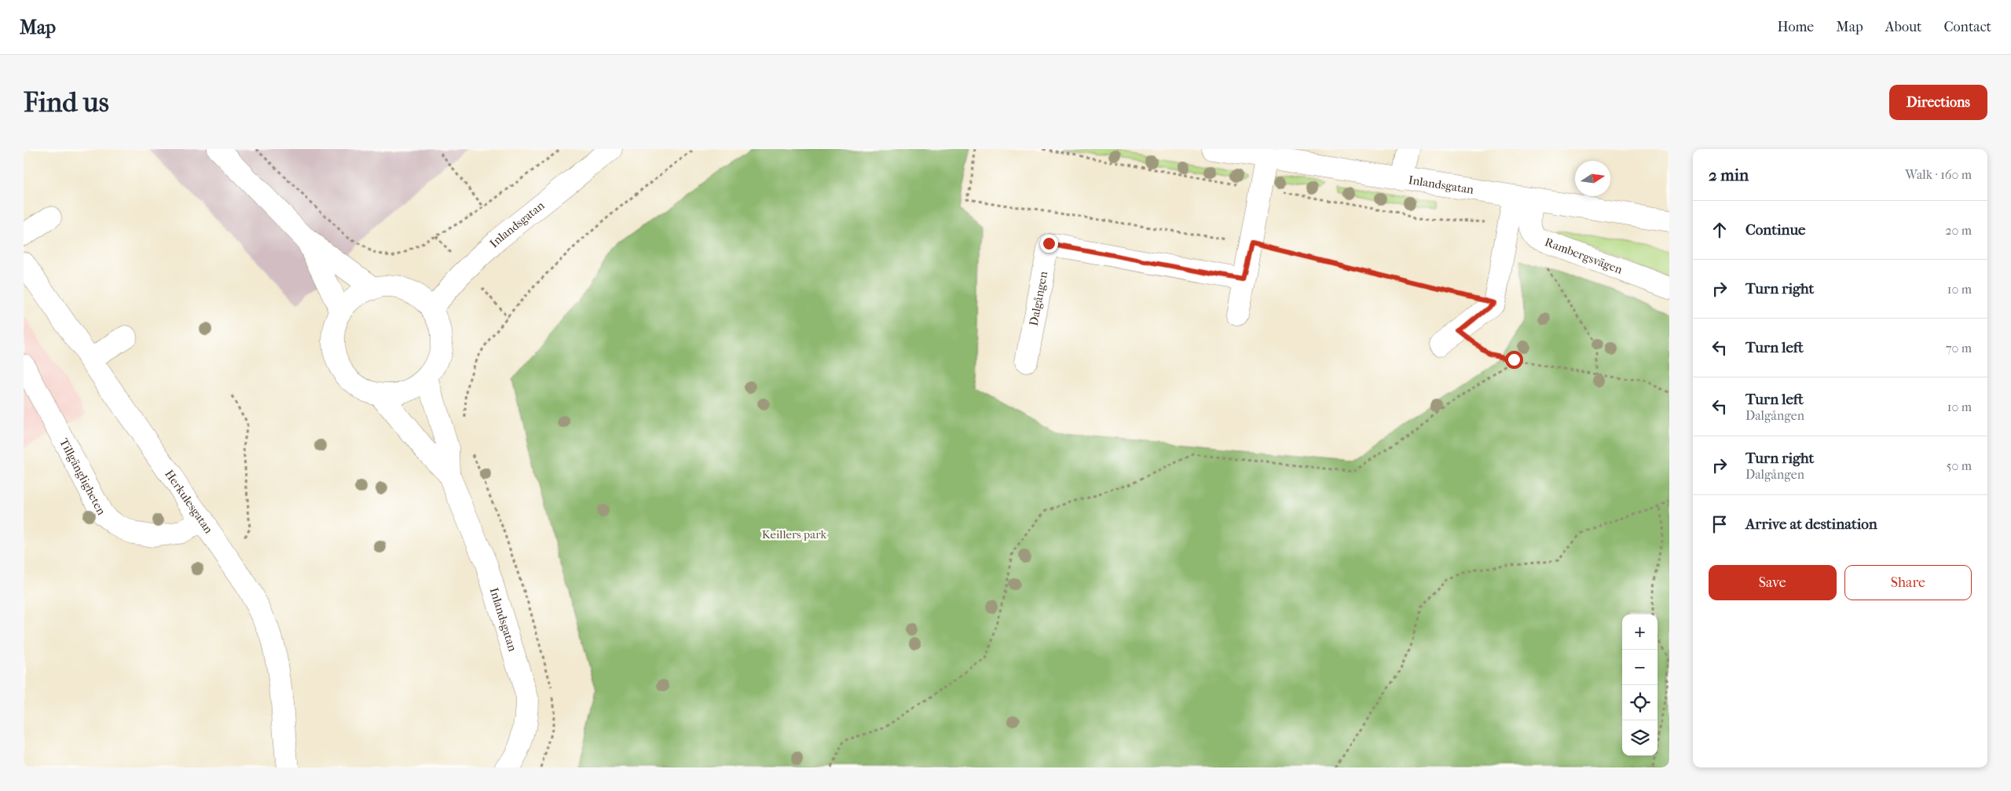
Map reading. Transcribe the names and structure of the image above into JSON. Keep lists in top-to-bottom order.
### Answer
{
  "streets": {
    "street": [
      "Inlandsgatan",
      "Rambergsvägen",
      "Dalgången",
      "Tillgängligheten",
      "Herkulesgatan"
    ]
  },
  "crossings": [
    ["Inlandsgatan", "Rambergsvägen"],
    ["Tillgängligheten", "Herkulesgatan"]
  ],
  "parks": ["Keillers park"],
  "north": "right",
  "page": {
    "header": "Map",
    "nav": [
      "Home",
      "Map",
      "About",
      "Contact"
    ],
    "buttons": [
      "Directions",
      ["Save", "Share"]
    ],
    "title": "Find us",
    "heading": ["2 min", "Walk · 160 m"],
    "list": [
      ["Continue", "20 m"],
      ["Turn right", "10 m"],
      ["Turn left", "70 m"],
      ["Turn left", "Dalgången", "10 m"],
      ["Turn right", "Dalgången", "50 m"],
      "Arrive at destination"
    ],
    "map_buttons": ["+", "−"]
  }
}
